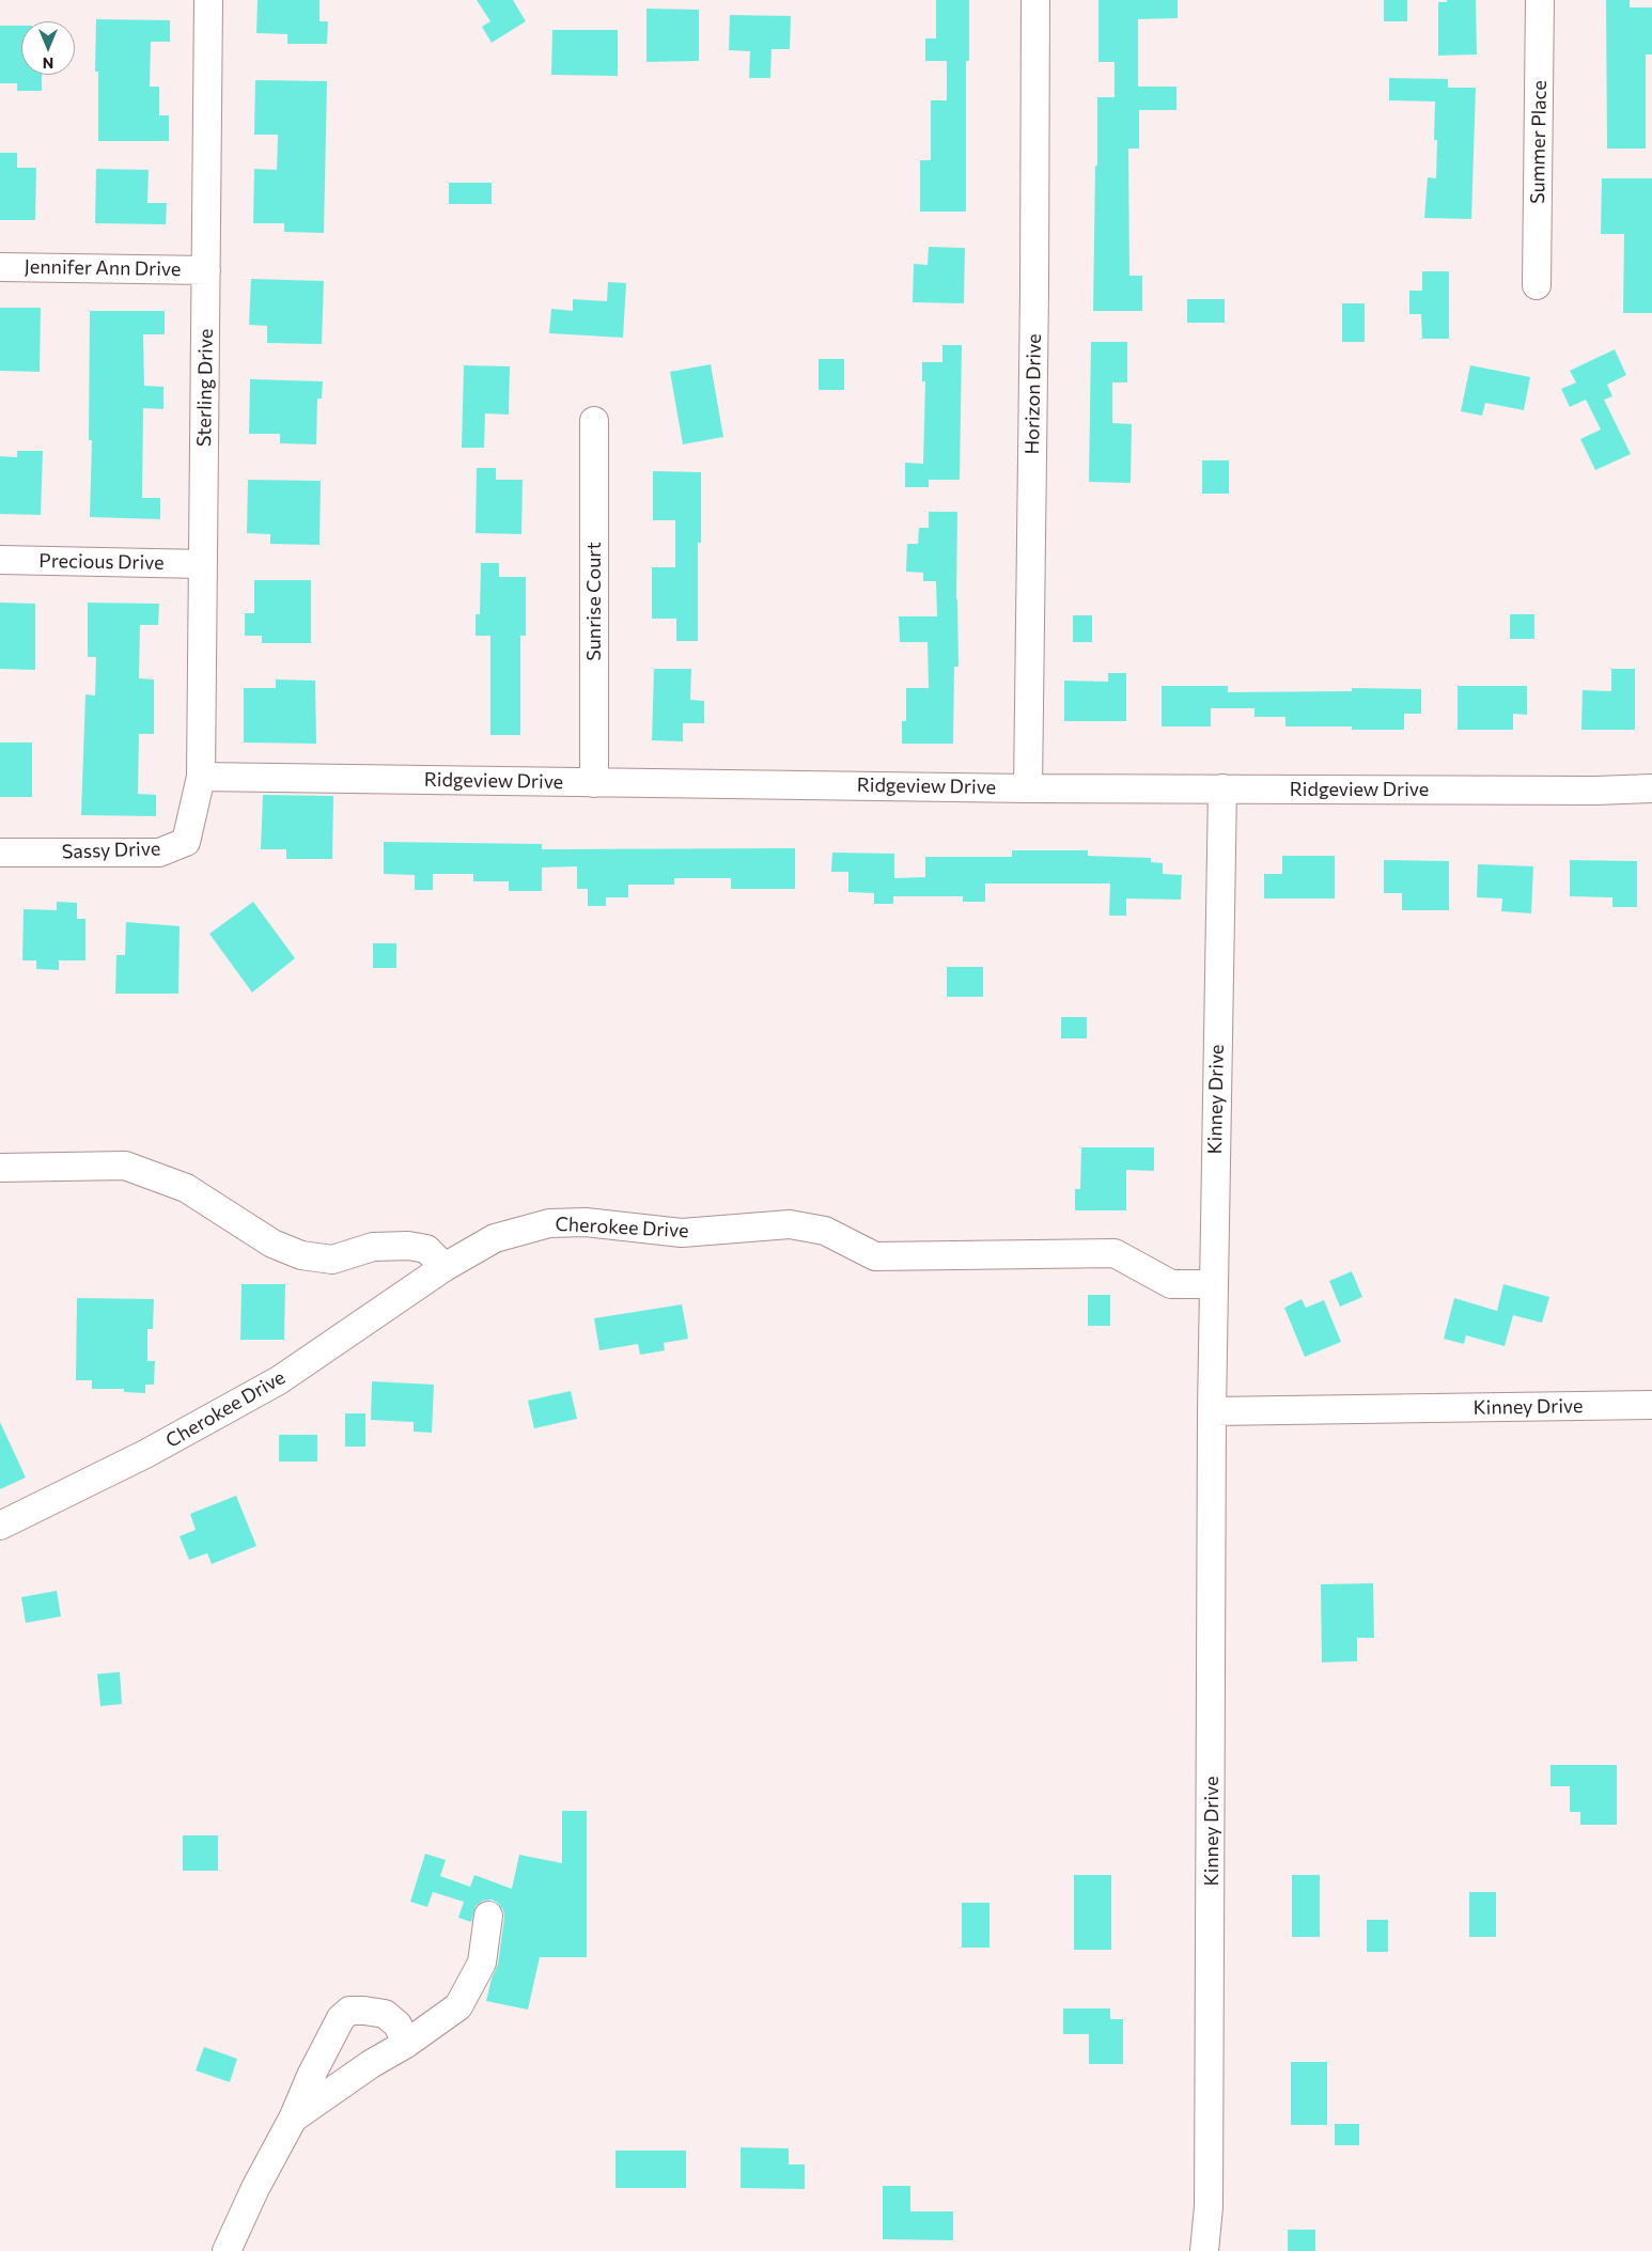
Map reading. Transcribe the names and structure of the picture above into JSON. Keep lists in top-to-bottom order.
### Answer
{
  "streets": {
    "street": [
      "Summer Place",
      "Jennifer Ann Drive",
      "Sterling Drive",
      "Horizon Drive",
      "Precious Drive",
      "Sunrise Court",
      "Ridgeview Drive",
      "Sassy Drive",
      "Kinney Drive",
      "Cherokee Drive"
    ]
  },
  "crossings": [
    ["Jennifer Ann Drive", "Sterling Drive"],
    ["Sterling Drive", "Precious Drive"],
    ["Sterling Drive", "Ridgeview Drive"],
    ["Sterling Drive", "Sassy Drive"],
    ["Horizon Drive", "Ridgeview Drive"],
    ["Sunrise Court", "Ridgeview Drive"],
    ["Ridgeview Drive", "Sassy Drive"],
    ["Ridgeview Drive", "Kinney Drive"],
    ["Kinney Drive", "Cherokee Drive"]
  ],
  "north": "bottom"
}
